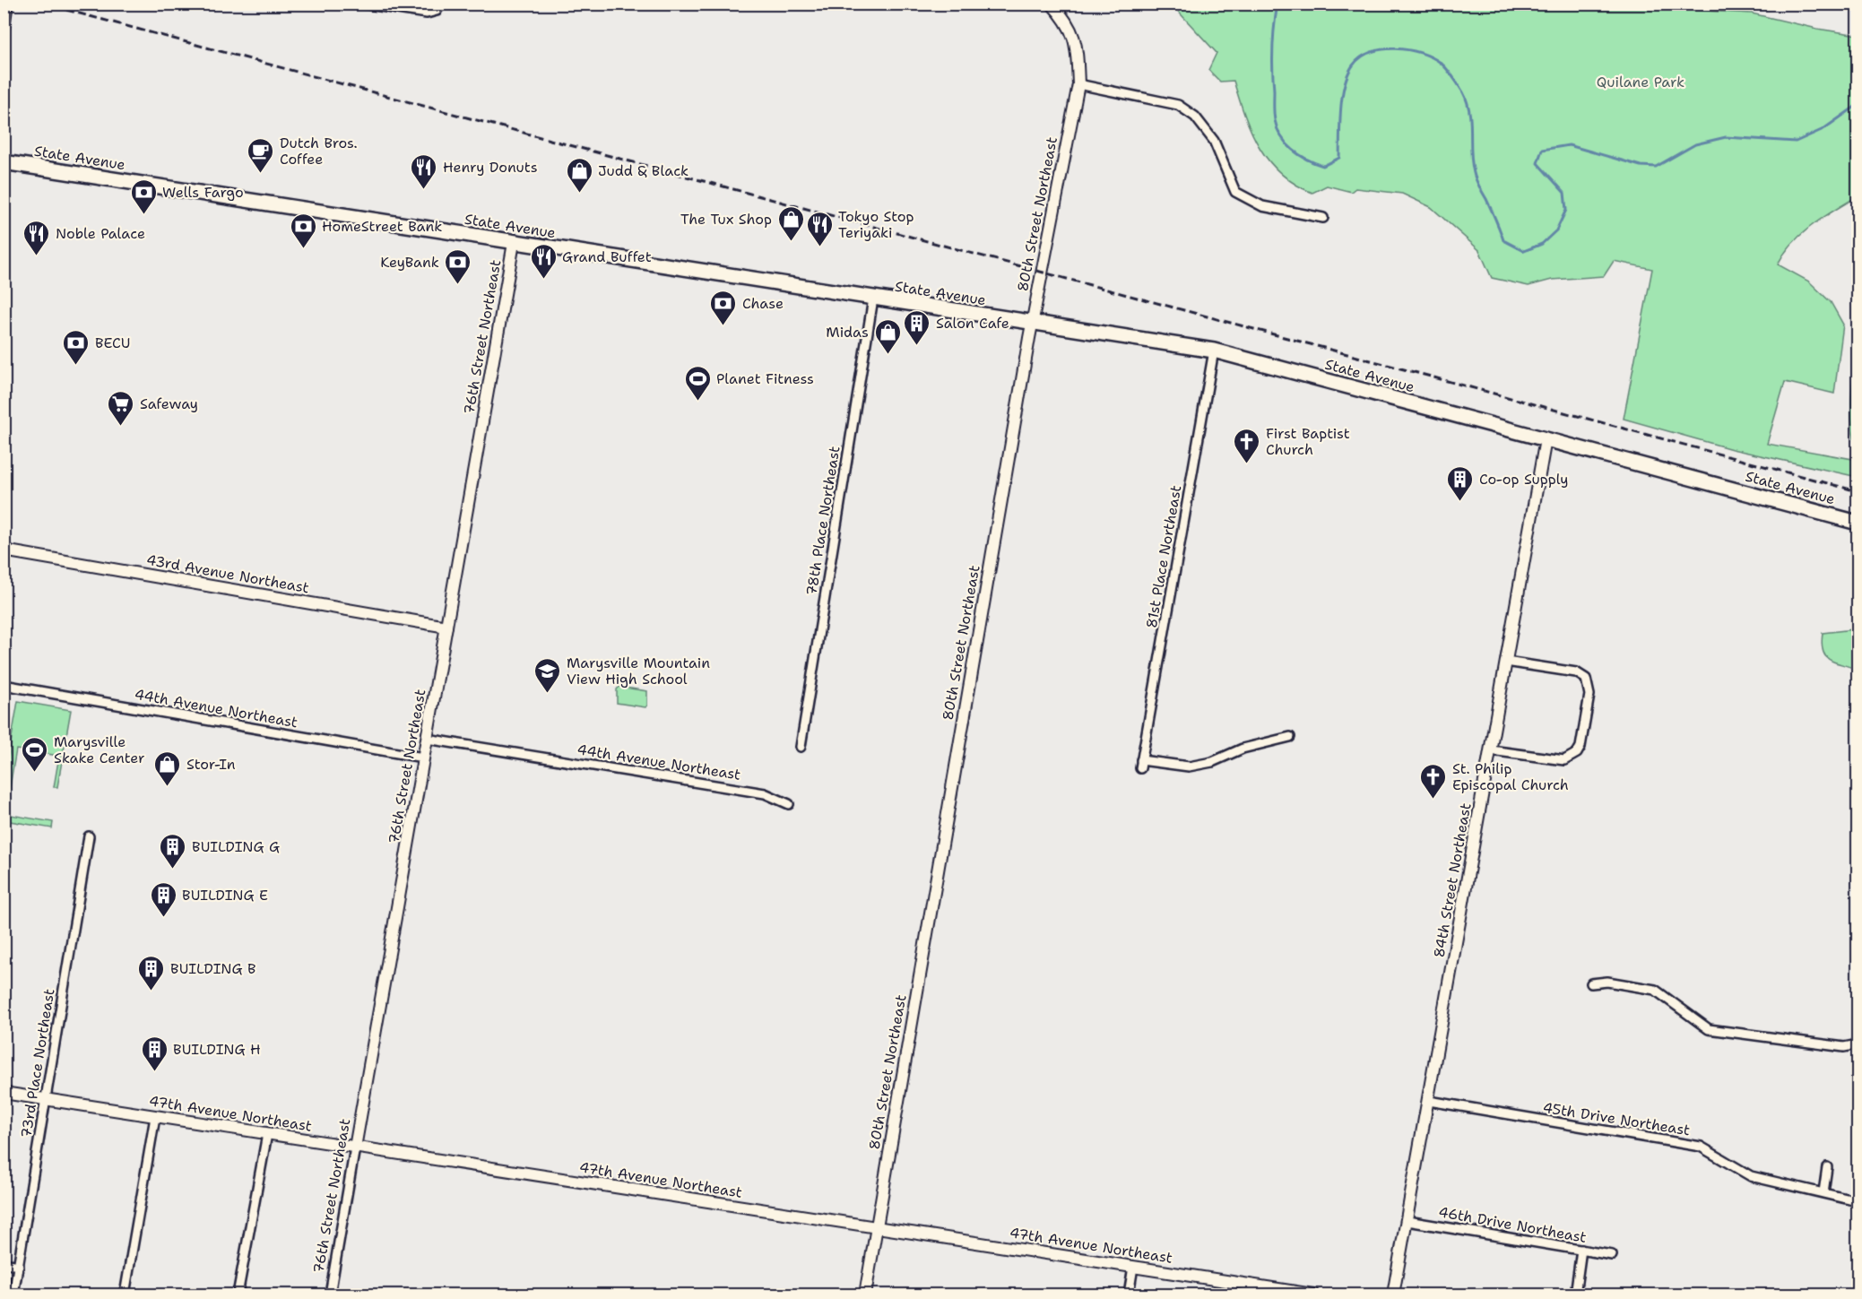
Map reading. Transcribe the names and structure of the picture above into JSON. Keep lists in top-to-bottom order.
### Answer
{
  "streets": {
    "main road": ["State Avenue"],
    "street": [
      "80th Street Northeast",
      "76th Street Northeast",
      "78th Place Northeast",
      "81st Place Northeast",
      "43rd Avenue Northeast",
      "44th Avenue Northeast",
      "84th Street Northeast",
      "73rd Place Northeast",
      "47th Avenue Northeast",
      "45th Drive Northeast",
      "46th Drive Northeast"
    ]
  },
  "crossings": [
    ["State Avenue", "80th Street Northeast"],
    ["State Avenue", "76th Street Northeast"],
    ["State Avenue", "78th Place Northeast"],
    ["State Avenue", "81st Place Northeast"],
    ["State Avenue", "84th Street Northeast"],
    ["80th Street Northeast", "47th Avenue Northeast"],
    ["76th Street Northeast", "43rd Avenue Northeast"],
    ["76th Street Northeast", "44th Avenue Northeast"],
    ["76th Street Northeast", "47th Avenue Northeast"],
    ["84th Street Northeast", "45th Drive Northeast"],
    ["84th Street Northeast", "46th Drive Northeast"],
    ["73rd Place Northeast", "47th Avenue Northeast"]
  ],
  "parks": ["Quilane Park"],
  "places": {
    "cafe": ["Dutch Bros. Coffee"],
    "restaurant": [
      "Henry Donuts",
      "Tokyo Stop Teriyaki",
      "Noble Palace",
      "Grand Buffet"
    ],
    "shop": [
      "Judd & Black",
      "The Tux Shop",
      "Midas",
      "Stor-In"
    ],
    "bank": [
      "Wells Fargo",
      "HomeStreet Bank",
      "KeyBank",
      "Chase",
      "BECU"
    ],
    "building": [
      "Salon Cafe",
      "Co-op Supply",
      "BUILDING G",
      "BUILDING E",
      "BUILDING B",
      "BUILDING H"
    ],
    "sports": ["Planet Fitness", "Marysville Skake Center"],
    "supermarket": ["Safeway"],
    "church": ["First Baptist Church", "St. Philip Episcopal Church"],
    "school or university": ["Marysville Mountain View High School"]
  }
}
